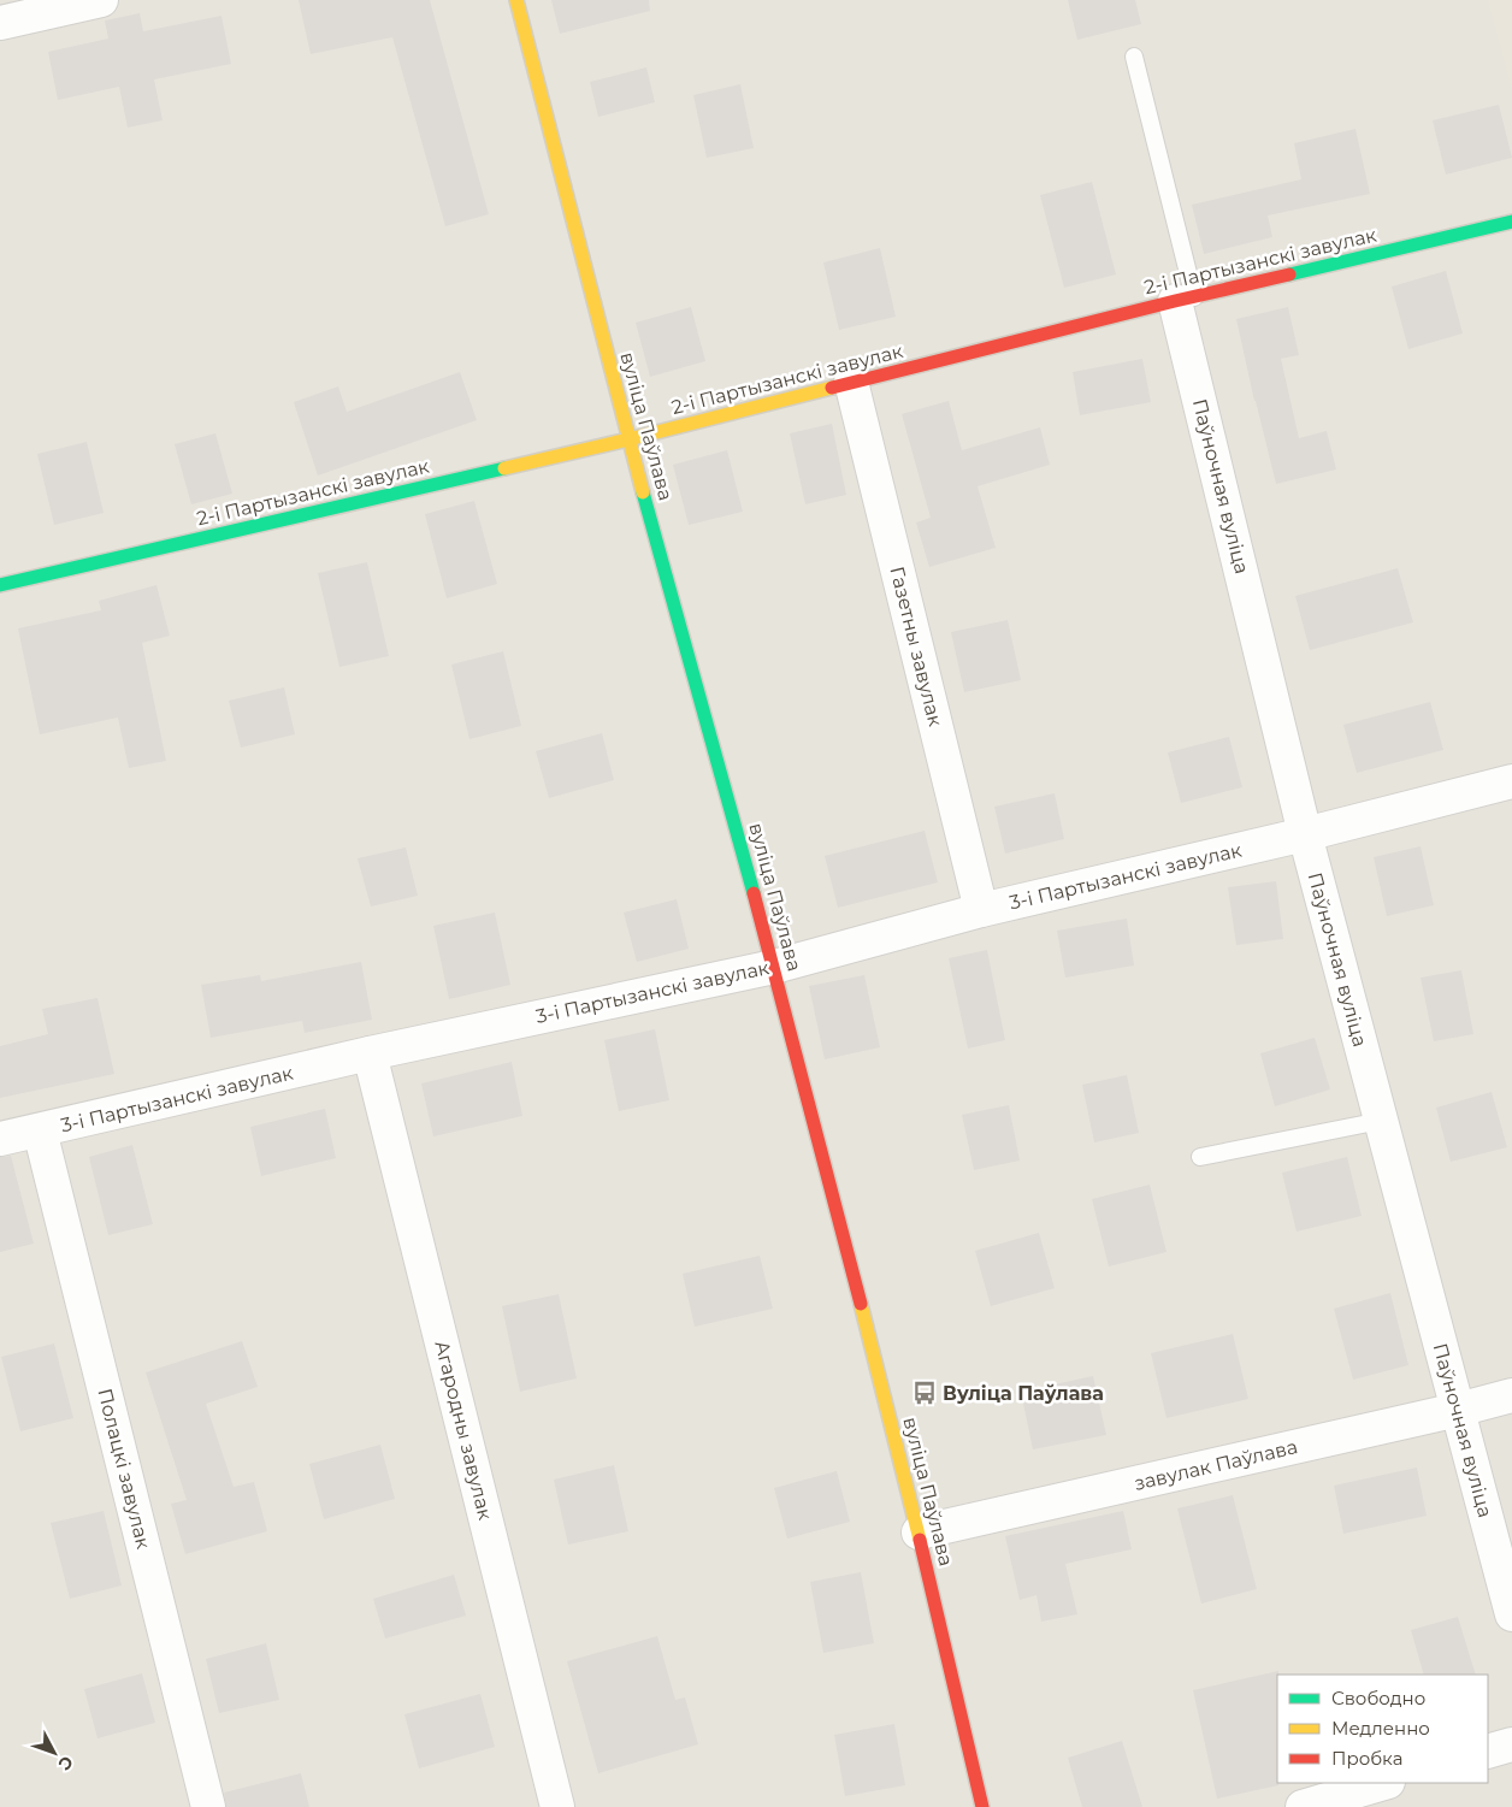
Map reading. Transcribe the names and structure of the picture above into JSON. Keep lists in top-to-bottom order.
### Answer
{
  "streets": {
    "street": [
      "2-і Партызанскі завулак",
      "вуліца Паўлава",
      "Паўночная вуліца",
      "Газетны завулак",
      "3-і Партызанскі завулак",
      "Агародны завулак",
      "завулак Паўлава",
      "Полацкі завулак"
    ]
  },
  "crossings": [
    ["2-і Партызанскі завулак", "вуліца Паўлава"],
    ["2-і Партызанскі завулак", "Паўночная вуліца"],
    ["2-і Партызанскі завулак", "Газетны завулак"],
    ["вуліца Паўлава", "3-і Партызанскі завулак"],
    ["вуліца Паўлава", "завулак Паўлава"],
    ["Паўночная вуліца", "3-і Партызанскі завулак"],
    ["Паўночная вуліца", "завулак Паўлава"],
    ["Газетны завулак", "3-і Партызанскі завулак"],
    ["3-і Партызанскі завулак", "Агародны завулак"],
    ["3-і Партызанскі завулак", "Полацкі завулак"]
  ],
  "places": {
    "bus stop": ["Вуліца Паўлава"]
  },
  "legend": ["Свободно", "Медленно", "Пробка"],
  "north": "bottom right"
}
